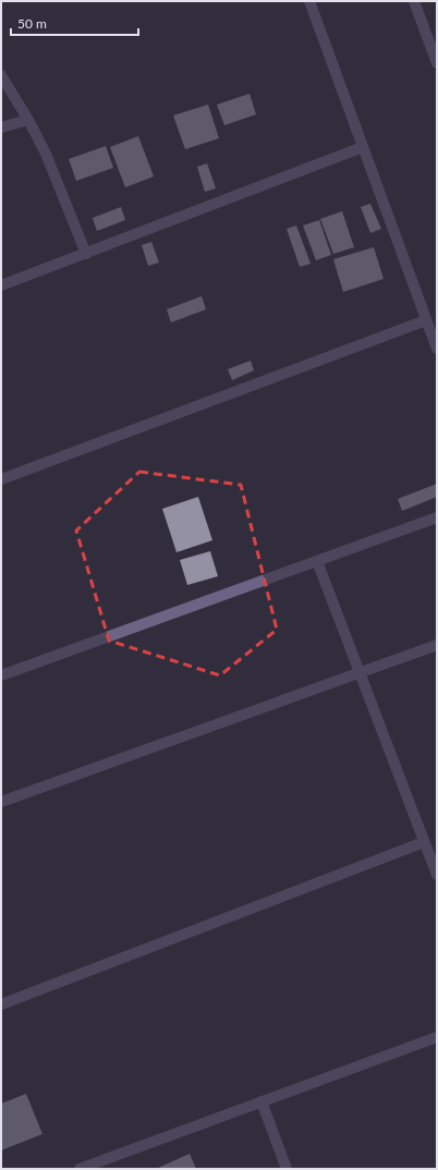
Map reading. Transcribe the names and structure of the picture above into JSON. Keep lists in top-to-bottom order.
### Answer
{
  "scale_bar": "50 m"
}
